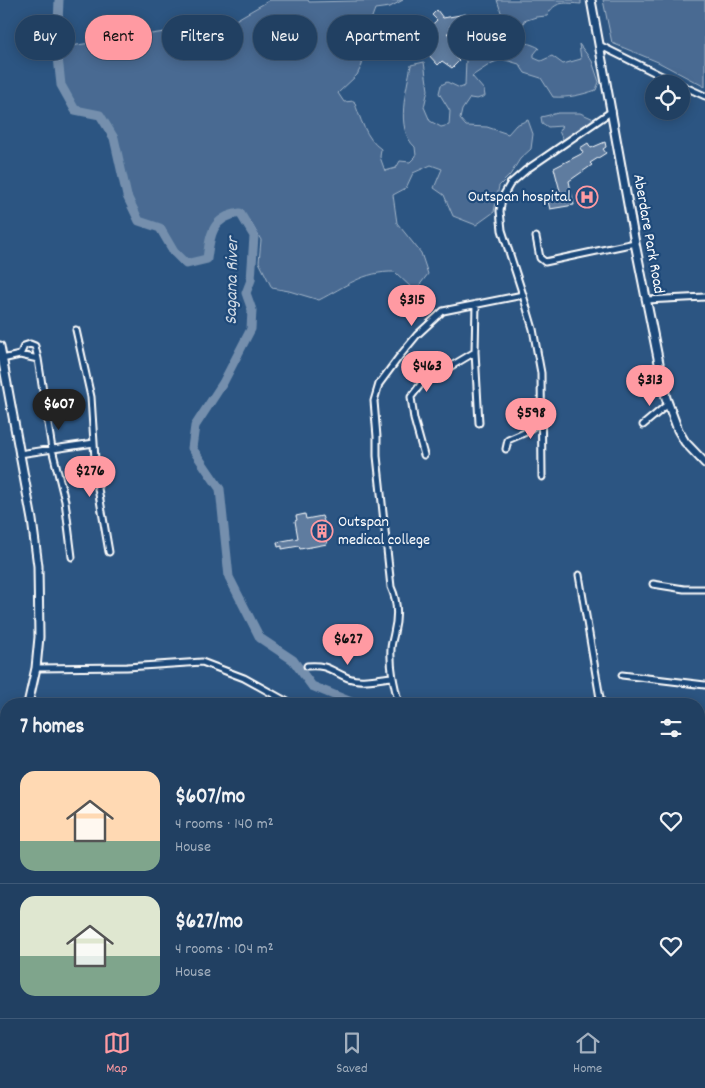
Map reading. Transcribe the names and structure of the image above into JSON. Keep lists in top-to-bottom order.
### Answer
{
  "streets": {
    "street": ["Aberdare Park Road"]
  },
  "water": ["Sagana River"],
  "places": {
    "hospital": ["Outspan hospital"],
    "building": ["Outspan medical college"]
  },
  "page": {
    "chip": [
      "Buy",
      "Rent",
      "Filters",
      "New",
      "Apartment",
      "House"
    ],
    "price": [
      "$315",
      "$463",
      "$313",
      "$607",
      "$598",
      "$276",
      "$627"
    ],
    "heading": "7 homes",
    "list": [
      {
        "name": "$607/mo",
        "note": "4 rooms · 140 m² · House"
      },
      {
        "name": "$627/mo",
        "note": "4 rooms · 104 m² · House"
      }
    ],
    "tabs": ["Map", "Saved", "Home"]
  }
}
